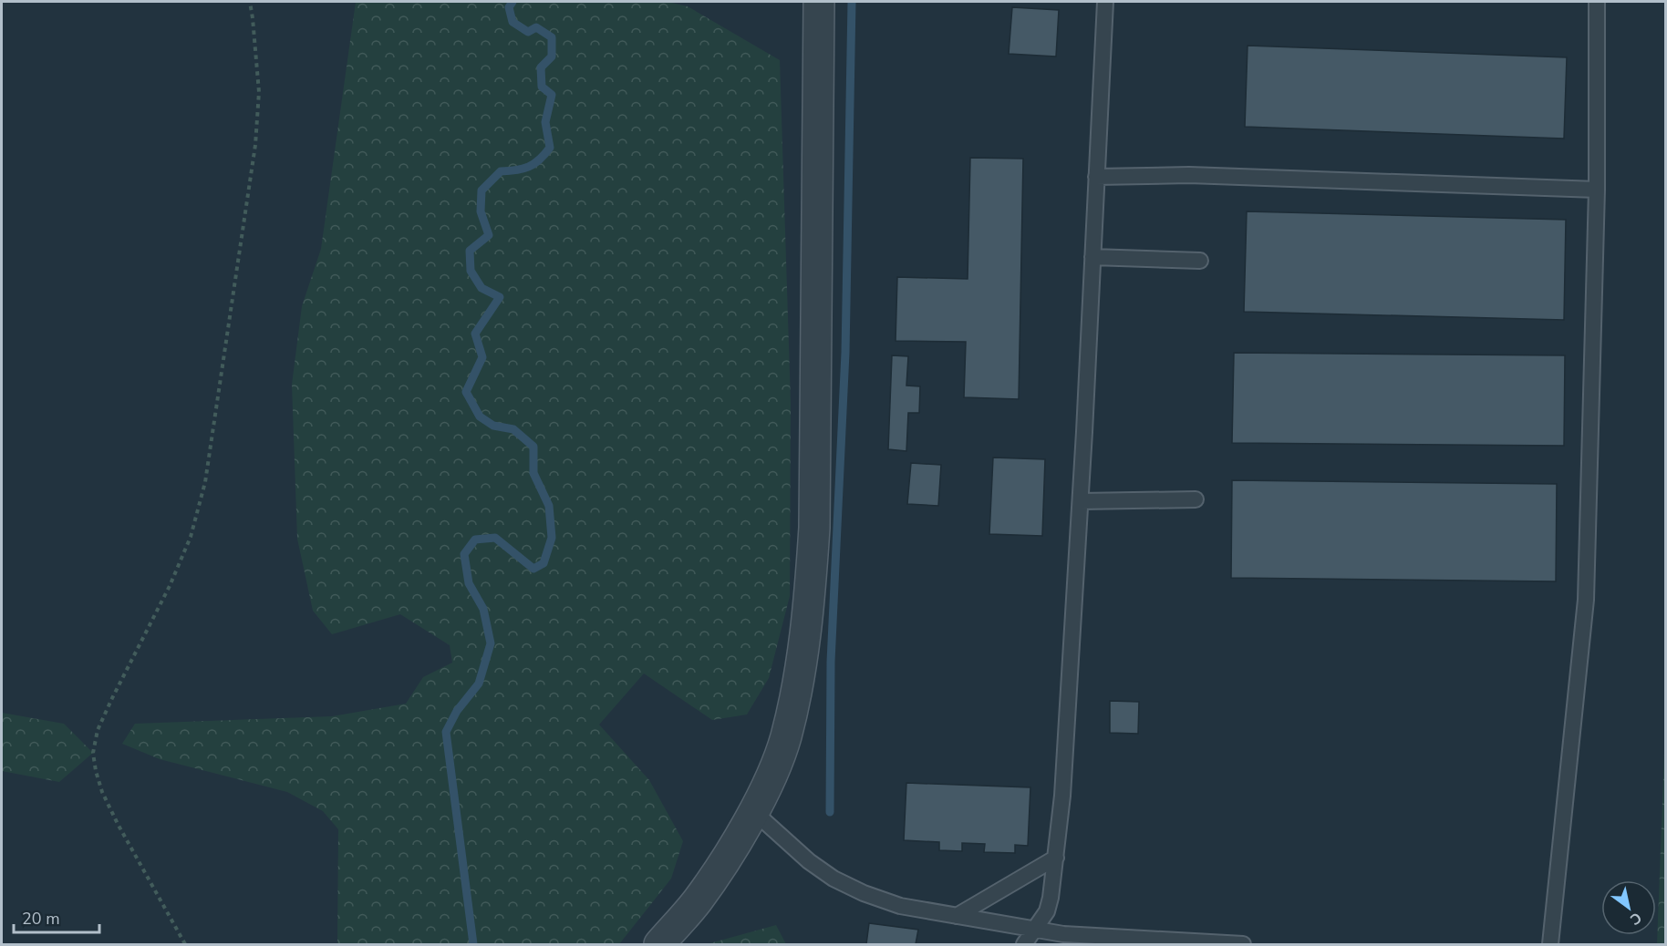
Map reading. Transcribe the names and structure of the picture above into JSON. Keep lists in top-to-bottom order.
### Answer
{
  "scale_bar": "20 m",
  "north": "bottom right"
}
